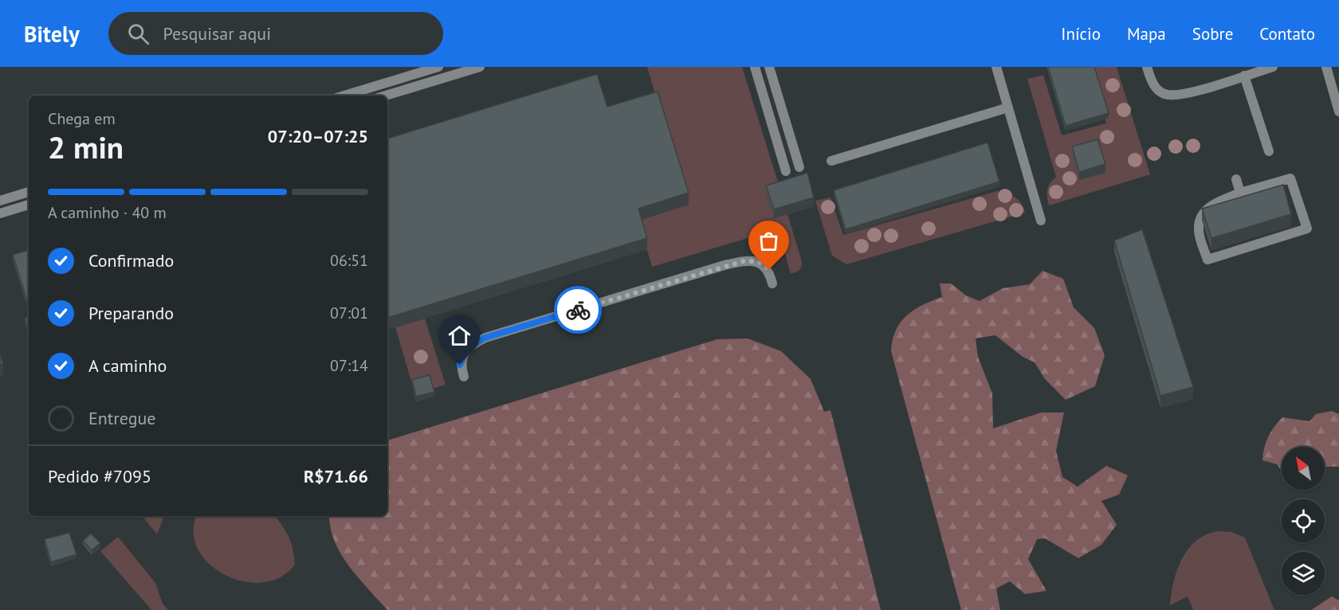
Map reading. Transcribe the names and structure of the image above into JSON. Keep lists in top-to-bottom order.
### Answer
{
  "north": "top left",
  "page": {
    "header": "Bitely",
    "search": "Pesquisar aqui",
    "nav": [
      "Início",
      "Mapa",
      "Sobre",
      "Contato"
    ],
    "heading": ["2 min", "Chega em", "07:20–07:25"],
    "panel": ["Pedido #7095", "R$71.66"],
    "bar": "A caminho · 40 m",
    "list": [
      ["Confirmado", "06:51"],
      ["Preparando", "07:01"],
      ["A caminho", "07:14"],
      "Entregue"
    ]
  }
}
